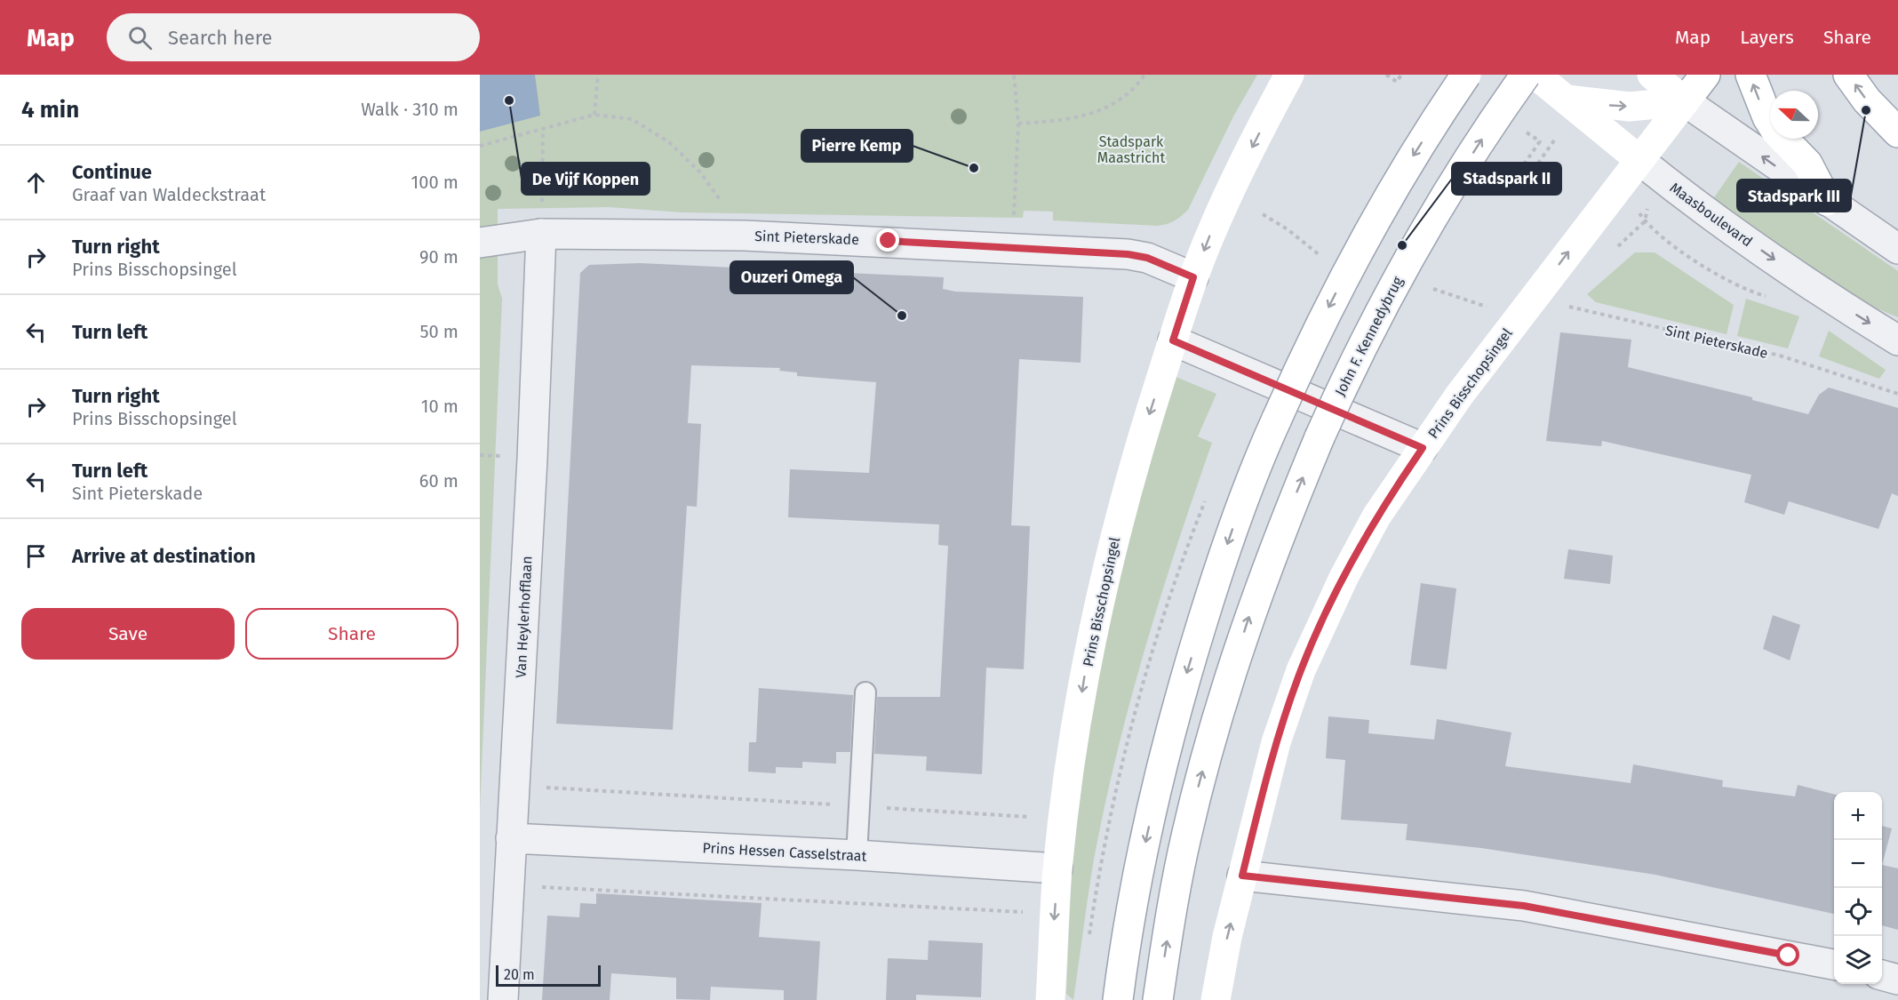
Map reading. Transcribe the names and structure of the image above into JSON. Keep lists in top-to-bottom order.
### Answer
{
  "streets": {
    "main road": ["Maasboulevard", "John F. Kennedybrug", "Prins Bisschopsingel"],
    "street": ["Sint Pieterskade", "Van Heylerhofflaan", "Prins Hessen Casselstraat"]
  },
  "crossings": [
    ["Maasboulevard", "Prins Bisschopsingel"],
    ["Sint Pieterskade", "Prins Bisschopsingel"],
    ["Sint Pieterskade", "Van Heylerhofflaan"],
    ["Prins Bisschopsingel", "Prins Hessen Casselstraat"],
    ["Van Heylerhofflaan", "Prins Hessen Casselstraat"]
  ],
  "parks": ["Stadspark Maastricht"],
  "places": [
    "De Vijf Koppen",
    "Stadspark III",
    "Pierre Kemp",
    "Stadspark II",
    "Ouzeri Omega"
  ],
  "scale_bar": "20 m",
  "north": "left",
  "page": {
    "header": "Map",
    "search": "Search here",
    "nav": ["Map", "Layers", "Share"],
    "heading": ["4 min", "Walk · 310 m"],
    "list": [
      ["Continue", "Graaf van Waldeckstraat", "100 m"],
      ["Turn right", "Prins Bisschopsingel", "90 m"],
      ["Turn left", "50 m"],
      ["Turn right", "Prins Bisschopsingel", "10 m"],
      ["Turn left", "Sint Pieterskade", "60 m"],
      "Arrive at destination"
    ],
    "buttons": ["Save", "Share"],
    "map_buttons": ["+", "−"],
    "scale": "20 m"
  }
}
